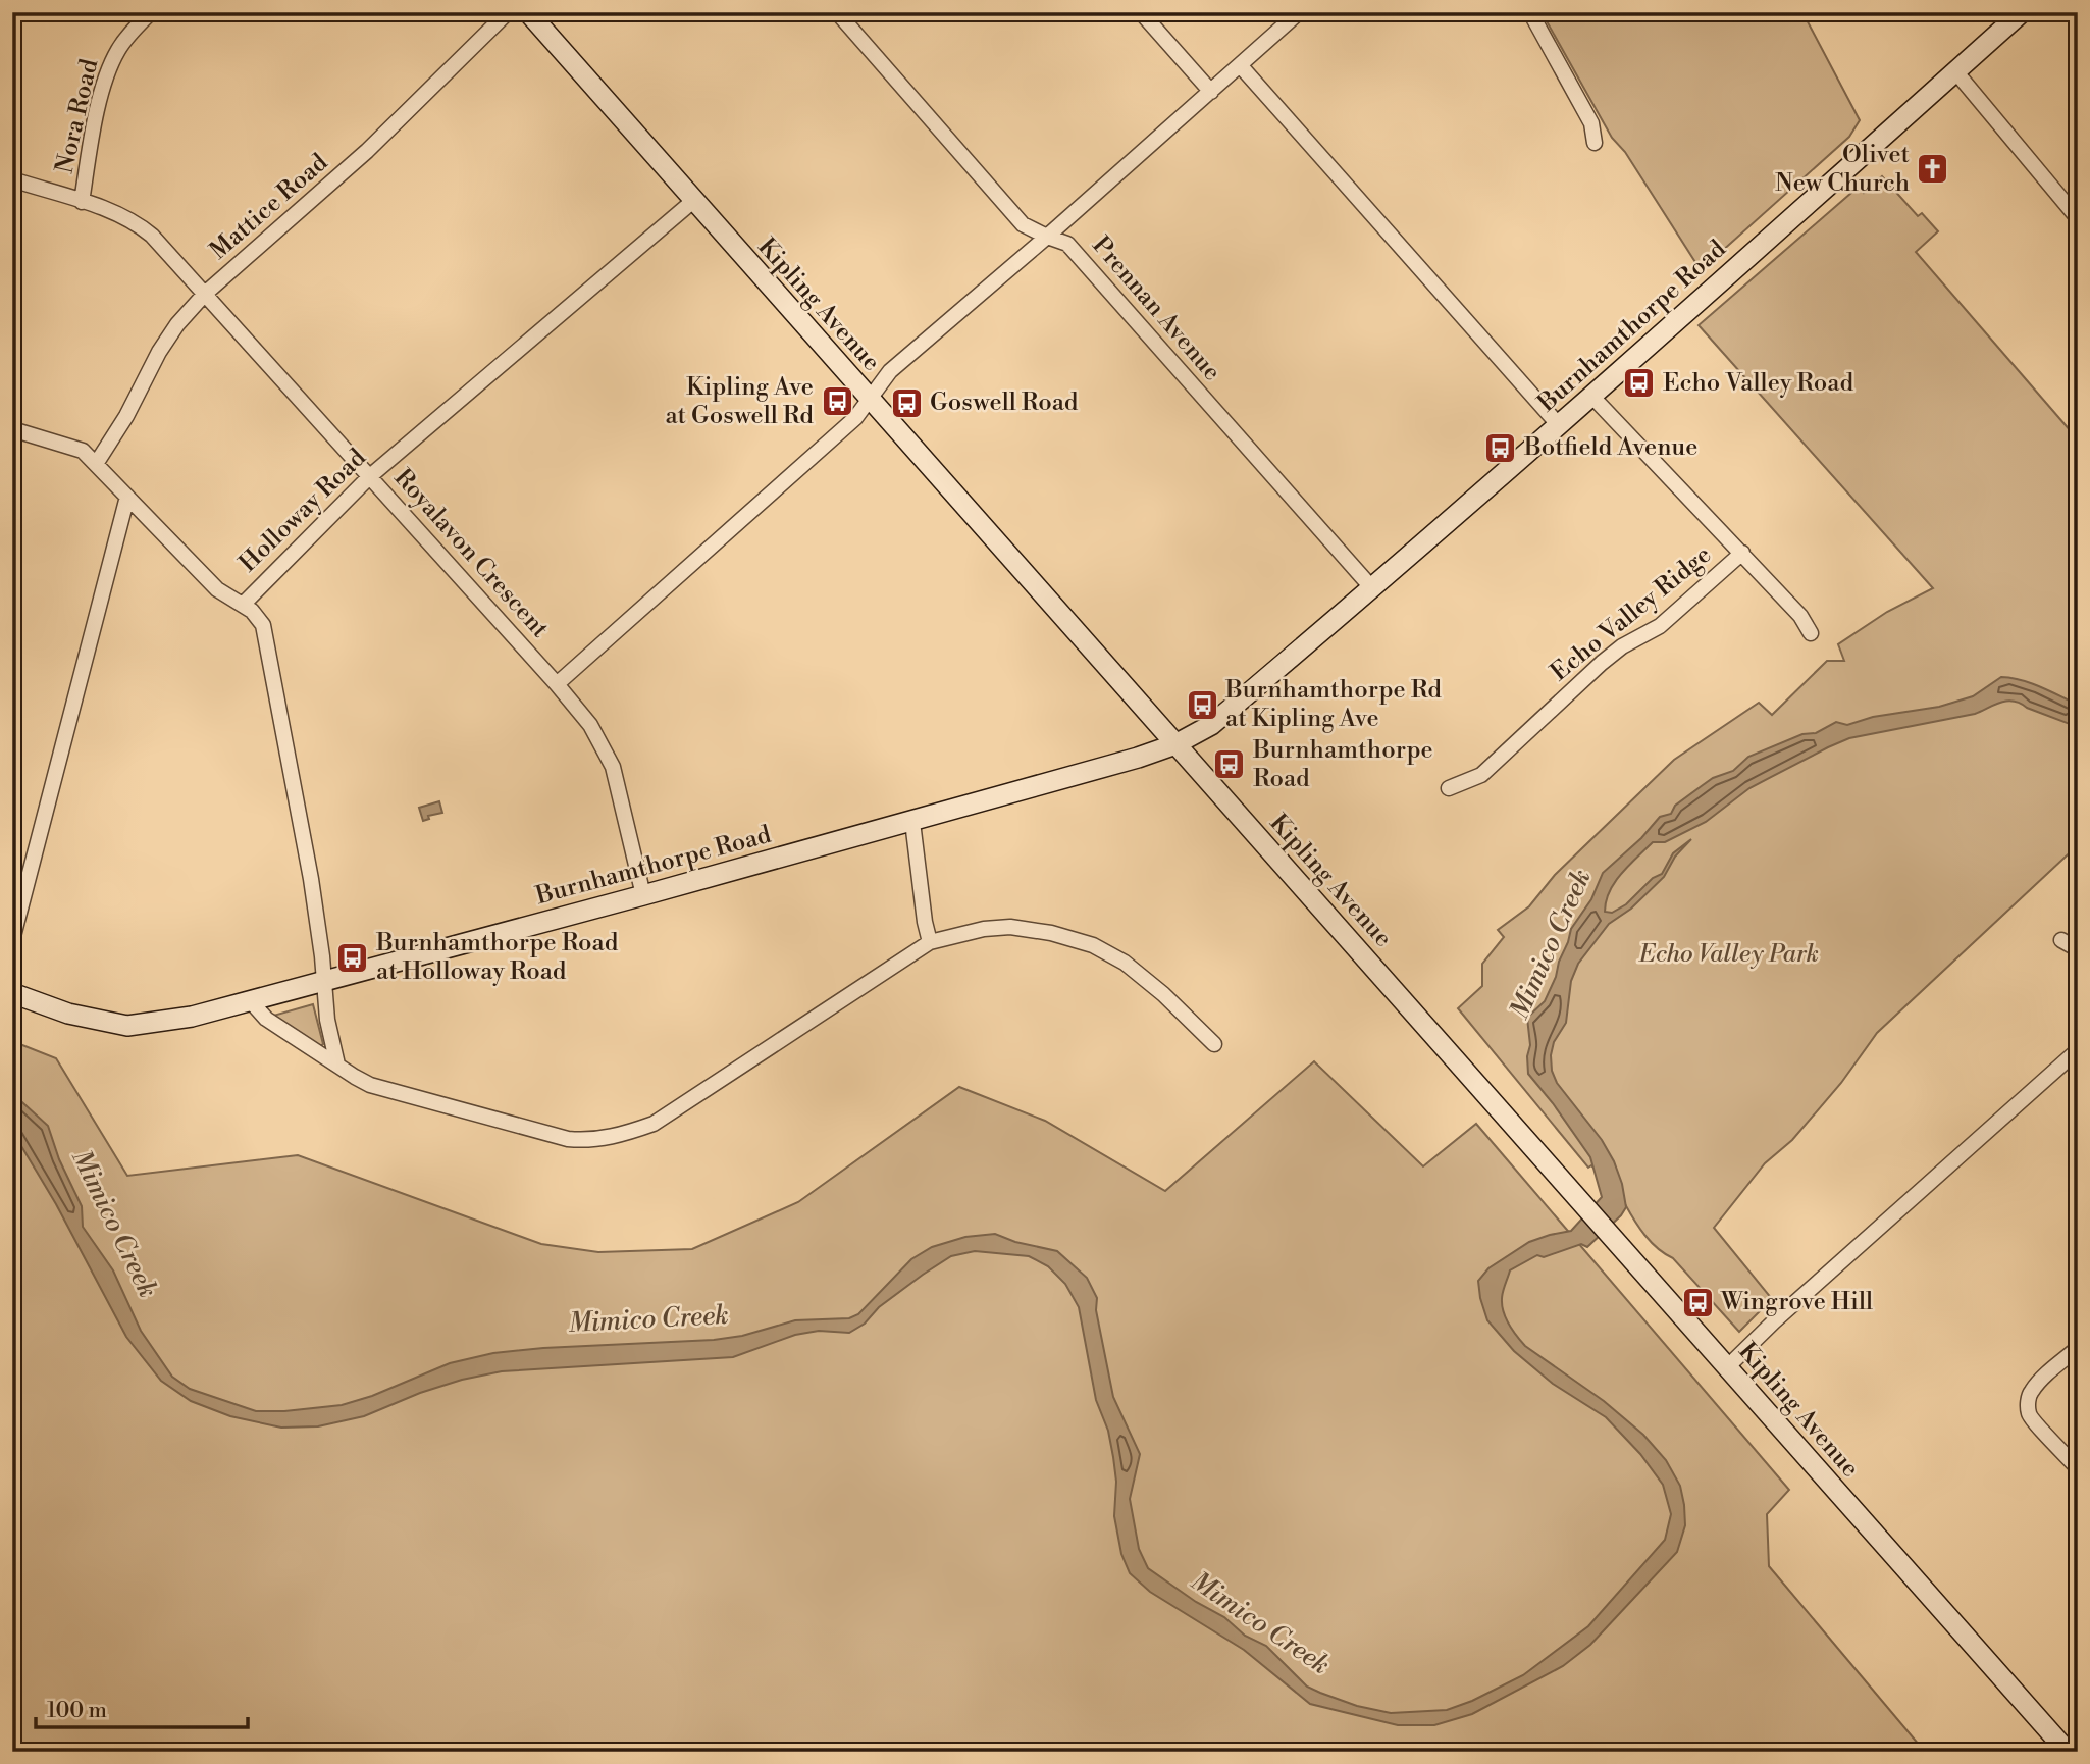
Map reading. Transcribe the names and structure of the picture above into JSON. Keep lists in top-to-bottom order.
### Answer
{
  "streets": {
    "main road": ["Kipling Avenue", "Burnhamthorpe Road"],
    "street": [
      "Nora Road",
      "Mattice Road",
      "Prennan Avenue",
      "Holloway Road",
      "Royalavon Crescent",
      "Echo Valley Ridge"
    ]
  },
  "crossings": [
    ["Nora Road", "Royalavon Crescent"],
    ["Mattice Road", "Royalavon Crescent"],
    ["Kipling Avenue", "Burnhamthorpe Road"],
    ["Kipling Avenue", "Holloway Road"],
    ["Prennan Avenue", "Burnhamthorpe Road"],
    ["Burnhamthorpe Road", "Holloway Road"],
    ["Burnhamthorpe Road", "Royalavon Crescent"],
    ["Holloway Road", "Royalavon Crescent"]
  ],
  "water": ["Mimico Creek"],
  "parks": ["Echo Valley Park"],
  "places": {
    "church": ["Olivet New Church"],
    "bus stop": [
      "Echo Valley Road",
      "Kipling Ave at Goswell Rd",
      "Goswell Road",
      "Botfield Avenue",
      "Burnhamthorpe Rd at Kipling Ave",
      "Burnhamthorpe Road",
      "Burnhamthorpe Road at Holloway Road",
      "Wingrove Hill"
    ]
  },
  "scale_bar": "100 m"
}
